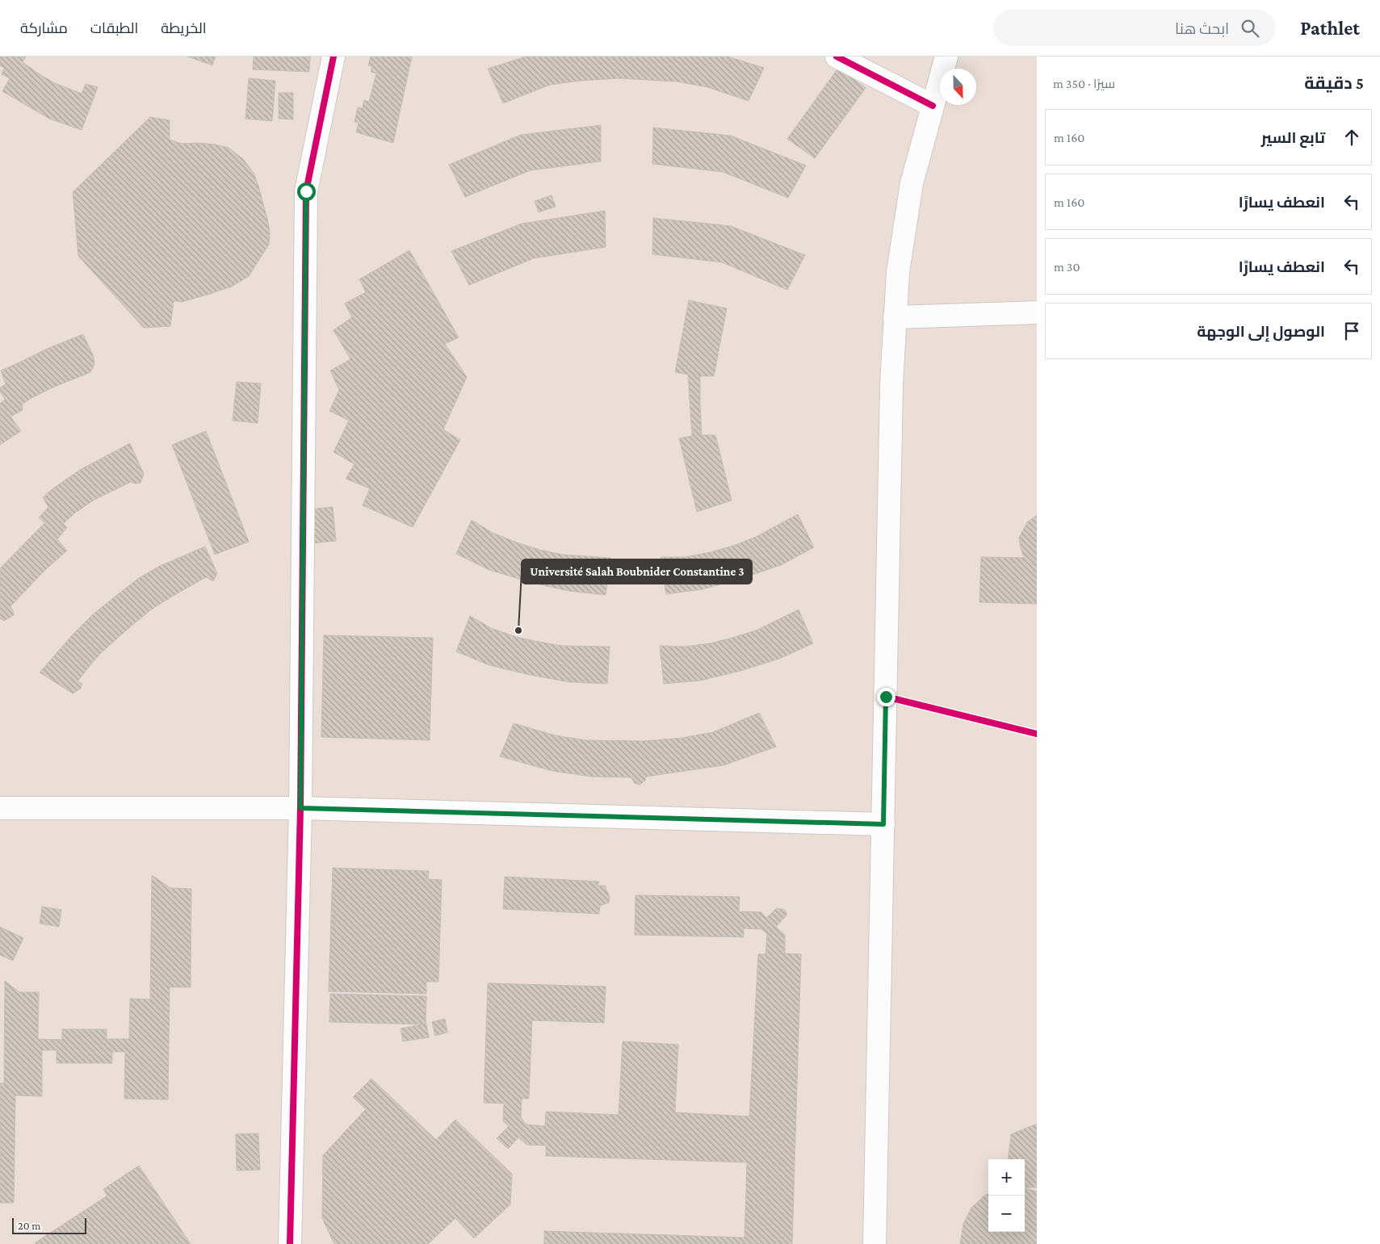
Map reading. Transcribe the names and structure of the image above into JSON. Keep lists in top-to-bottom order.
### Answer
{
  "places": ["Université Salah Boubnider Constantine 3"],
  "scale_bar": "20 m",
  "north": "bottom",
  "page": {
    "header": "Pathlet",
    "search": "ابحث هنا",
    "nav": ["الخريطة", "الطبقات", "مشاركة"],
    "heading": ["5 دقيقة", "سيرًا · 350 m"],
    "list": [
      ["تابع السير", "160 m"],
      ["انعطف يسارًا", "160 m"],
      ["انعطف يسارًا", "30 m"],
      "الوصول إلى الوجهة"
    ],
    "map_buttons": ["+", "−"],
    "scale": "20 m"
  }
}
